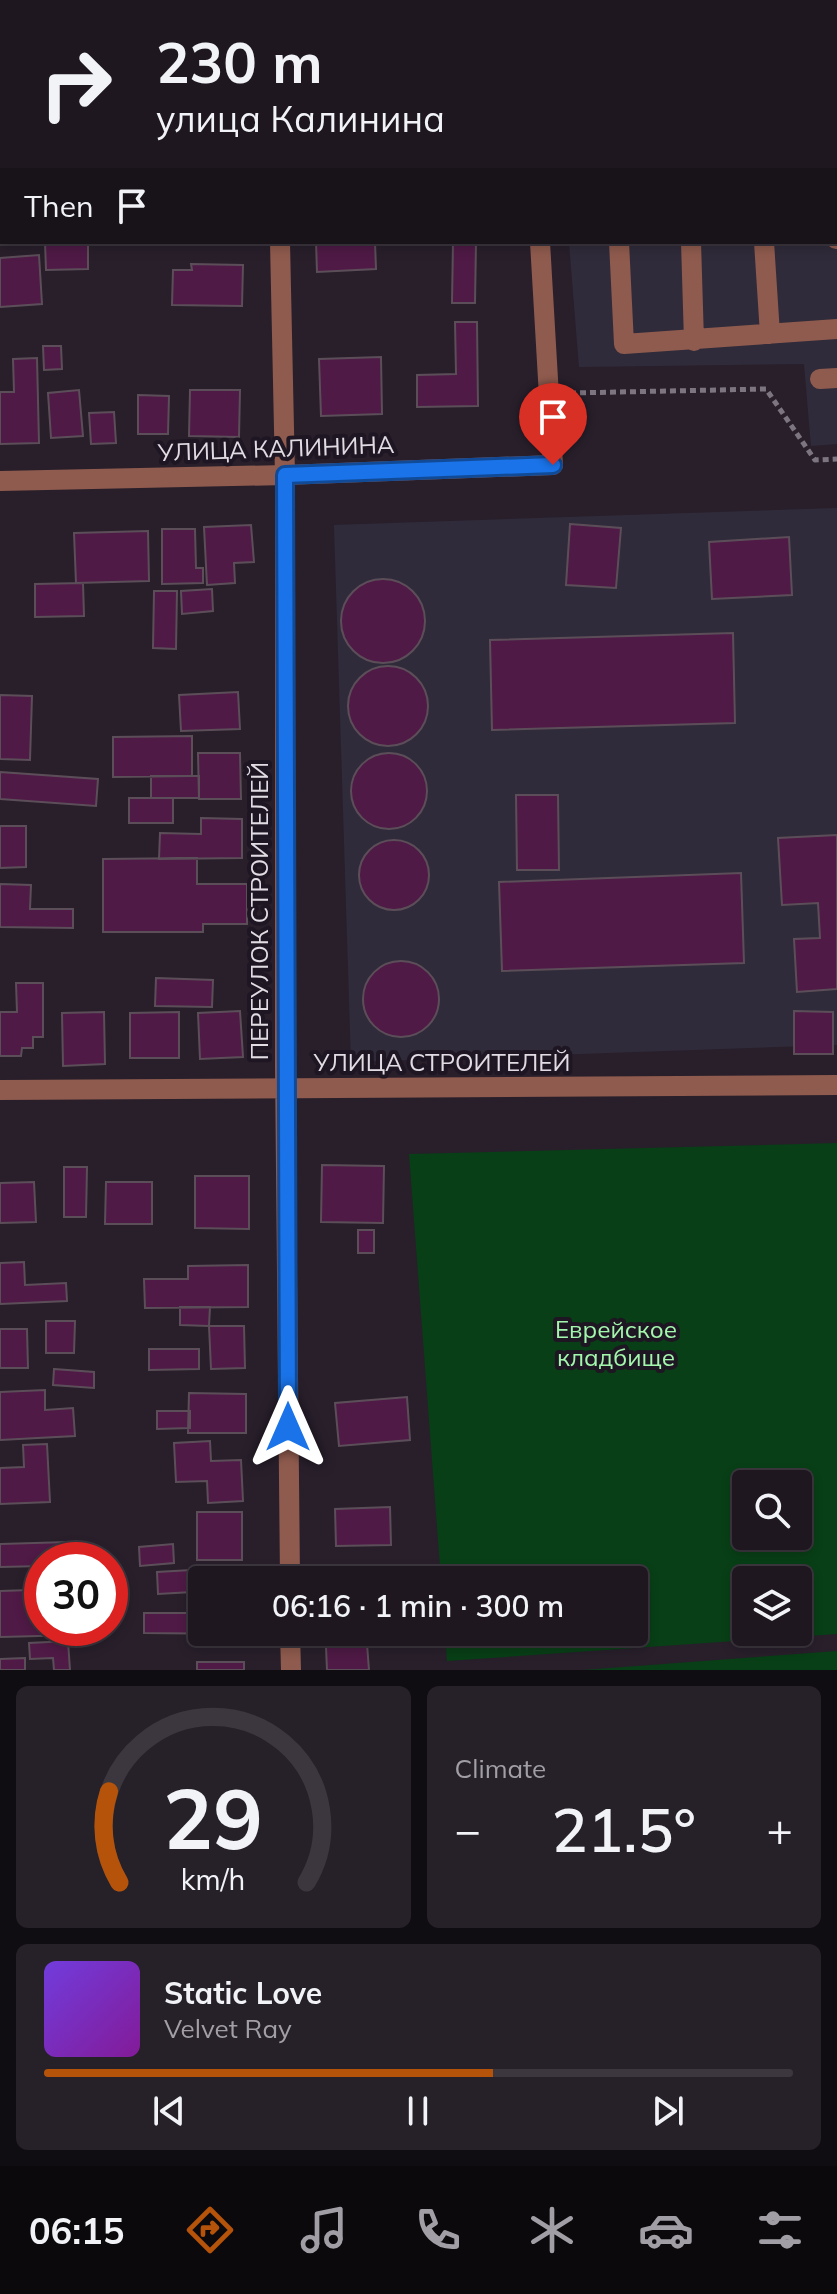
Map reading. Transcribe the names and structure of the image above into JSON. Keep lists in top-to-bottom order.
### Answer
{
  "streets": {
    "street": ["УЛИЦА КАЛИНИНА", "ПЕРЕУЛОК СТРОИТЕЛЕЙ", "УЛИЦА СТРОИТЕЛЕЙ"]
  },
  "crossings": [
    ["УЛИЦА КАЛИНИНА", "ПЕРЕУЛОК СТРОИТЕЛЕЙ"],
    ["ПЕРЕУЛОК СТРОИТЕЛЕЙ", "УЛИЦА СТРОИТЕЛЕЙ"]
  ],
  "parks": ["Еврейское кладбище"],
  "page": {
    "turn": ["230 m", "улица Калинина"],
    "then": "Then",
    "limit": "30",
    "trip": "06:16 · 1 min · 300 m",
    "tile": "Climate",
    "heat": ["−", "21.5°", "+"],
    "song": ["Static Love", "Velvet Ray"],
    "tabs": "06:15",
    "gauge": ["29", "km/h"]
  }
}
